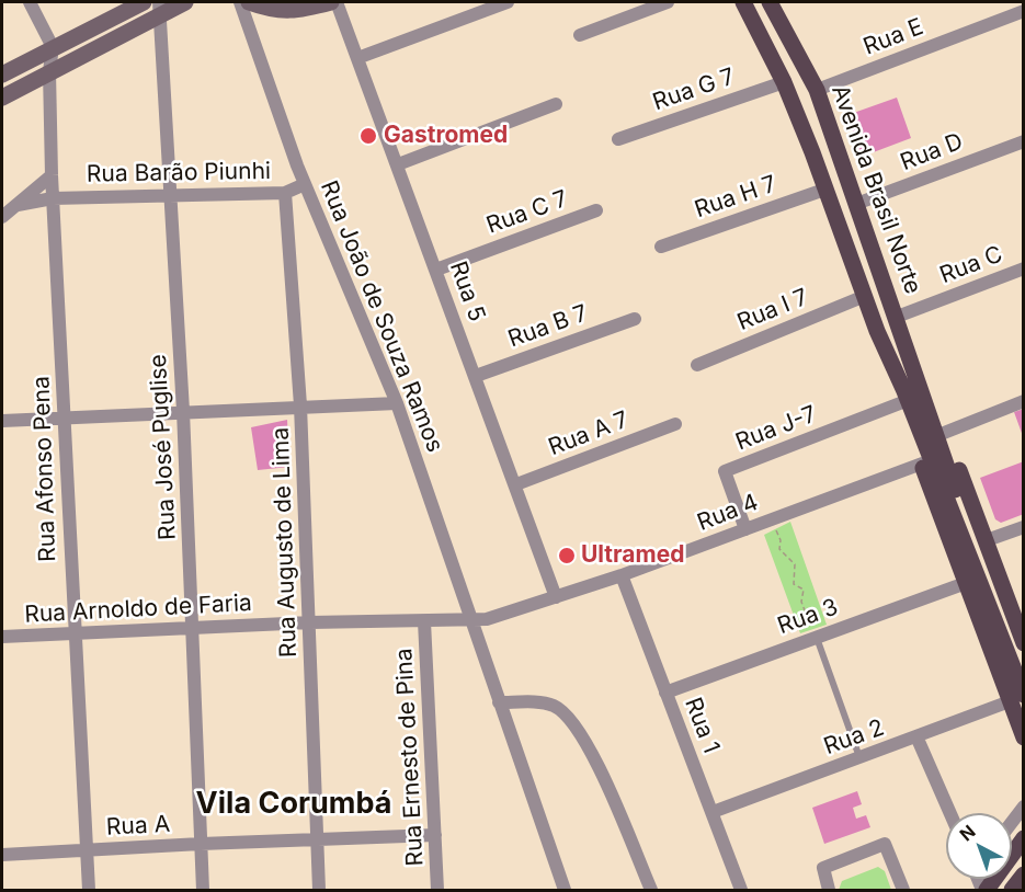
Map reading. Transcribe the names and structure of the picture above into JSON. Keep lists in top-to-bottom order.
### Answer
{
  "streets": {
    "main road": ["Avenida Brasil Norte"],
    "street": [
      "Rua E",
      "Rua G 7",
      "Rua D",
      "Rua Barão Piunhi",
      "Rua H 7",
      "Rua C 7",
      "Rua C",
      "Rua 5",
      "Rua I 7",
      "Rua João de Souza Ramos",
      "Rua B 7",
      "Rua J-7",
      "Rua A 7",
      "Rua José Puglise",
      "Rua Afonso Pena",
      "Rua 4",
      "Rua Augusto de Lima",
      "Rua Arnoldo de Faria",
      "Rua 3",
      "Rua 1",
      "Rua 2",
      "Rua Ernesto de Pina",
      "Rua A"
    ]
  },
  "crossings": [
    ["Rua E", "Avenida Brasil Norte"],
    ["Rua G 7", "Avenida Brasil Norte"],
    ["Rua D", "Avenida Brasil Norte"],
    ["Rua Barão Piunhi", "Rua João de Souza Ramos"],
    ["Rua Barão Piunhi", "Rua José Puglise"],
    ["Rua Barão Piunhi", "Rua Afonso Pena"],
    ["Rua Barão Piunhi", "Rua Augusto de Lima"],
    ["Avenida Brasil Norte", "Rua H 7"],
    ["Avenida Brasil Norte", "Rua C"],
    ["Avenida Brasil Norte", "Rua I 7"],
    ["Avenida Brasil Norte", "Rua J-7"],
    ["Avenida Brasil Norte", "Rua 4"],
    ["Avenida Brasil Norte", "Rua 3"],
    ["Avenida Brasil Norte", "Rua 2"],
    ["Rua C 7", "Rua 5"],
    ["Rua 5", "Rua B 7"],
    ["Rua 5", "Rua A 7"],
    ["Rua 5", "Rua 4"],
    ["Rua João de Souza Ramos", "Rua 4"],
    ["Rua João de Souza Ramos", "Rua Arnoldo de Faria"],
    ["Rua J-7", "Rua 4"],
    ["Rua José Puglise", "Rua Arnoldo de Faria"],
    ["Rua José Puglise", "Rua A"],
    ["Rua Afonso Pena", "Rua Arnoldo de Faria"],
    ["Rua Afonso Pena", "Rua A"],
    ["Rua 4", "Rua Arnoldo de Faria"],
    ["Rua 4", "Rua 1"],
    ["Rua Augusto de Lima", "Rua Arnoldo de Faria"],
    ["Rua Augusto de Lima", "Rua A"],
    ["Rua Arnoldo de Faria", "Rua Ernesto de Pina"],
    ["Rua 3", "Rua 1"],
    ["Rua 1", "Rua 2"],
    ["Rua Ernesto de Pina", "Rua A"]
  ],
  "districts": ["Vila Corumbá"],
  "places": ["Gastromed", "Ultramed"],
  "north": "top left"
}
